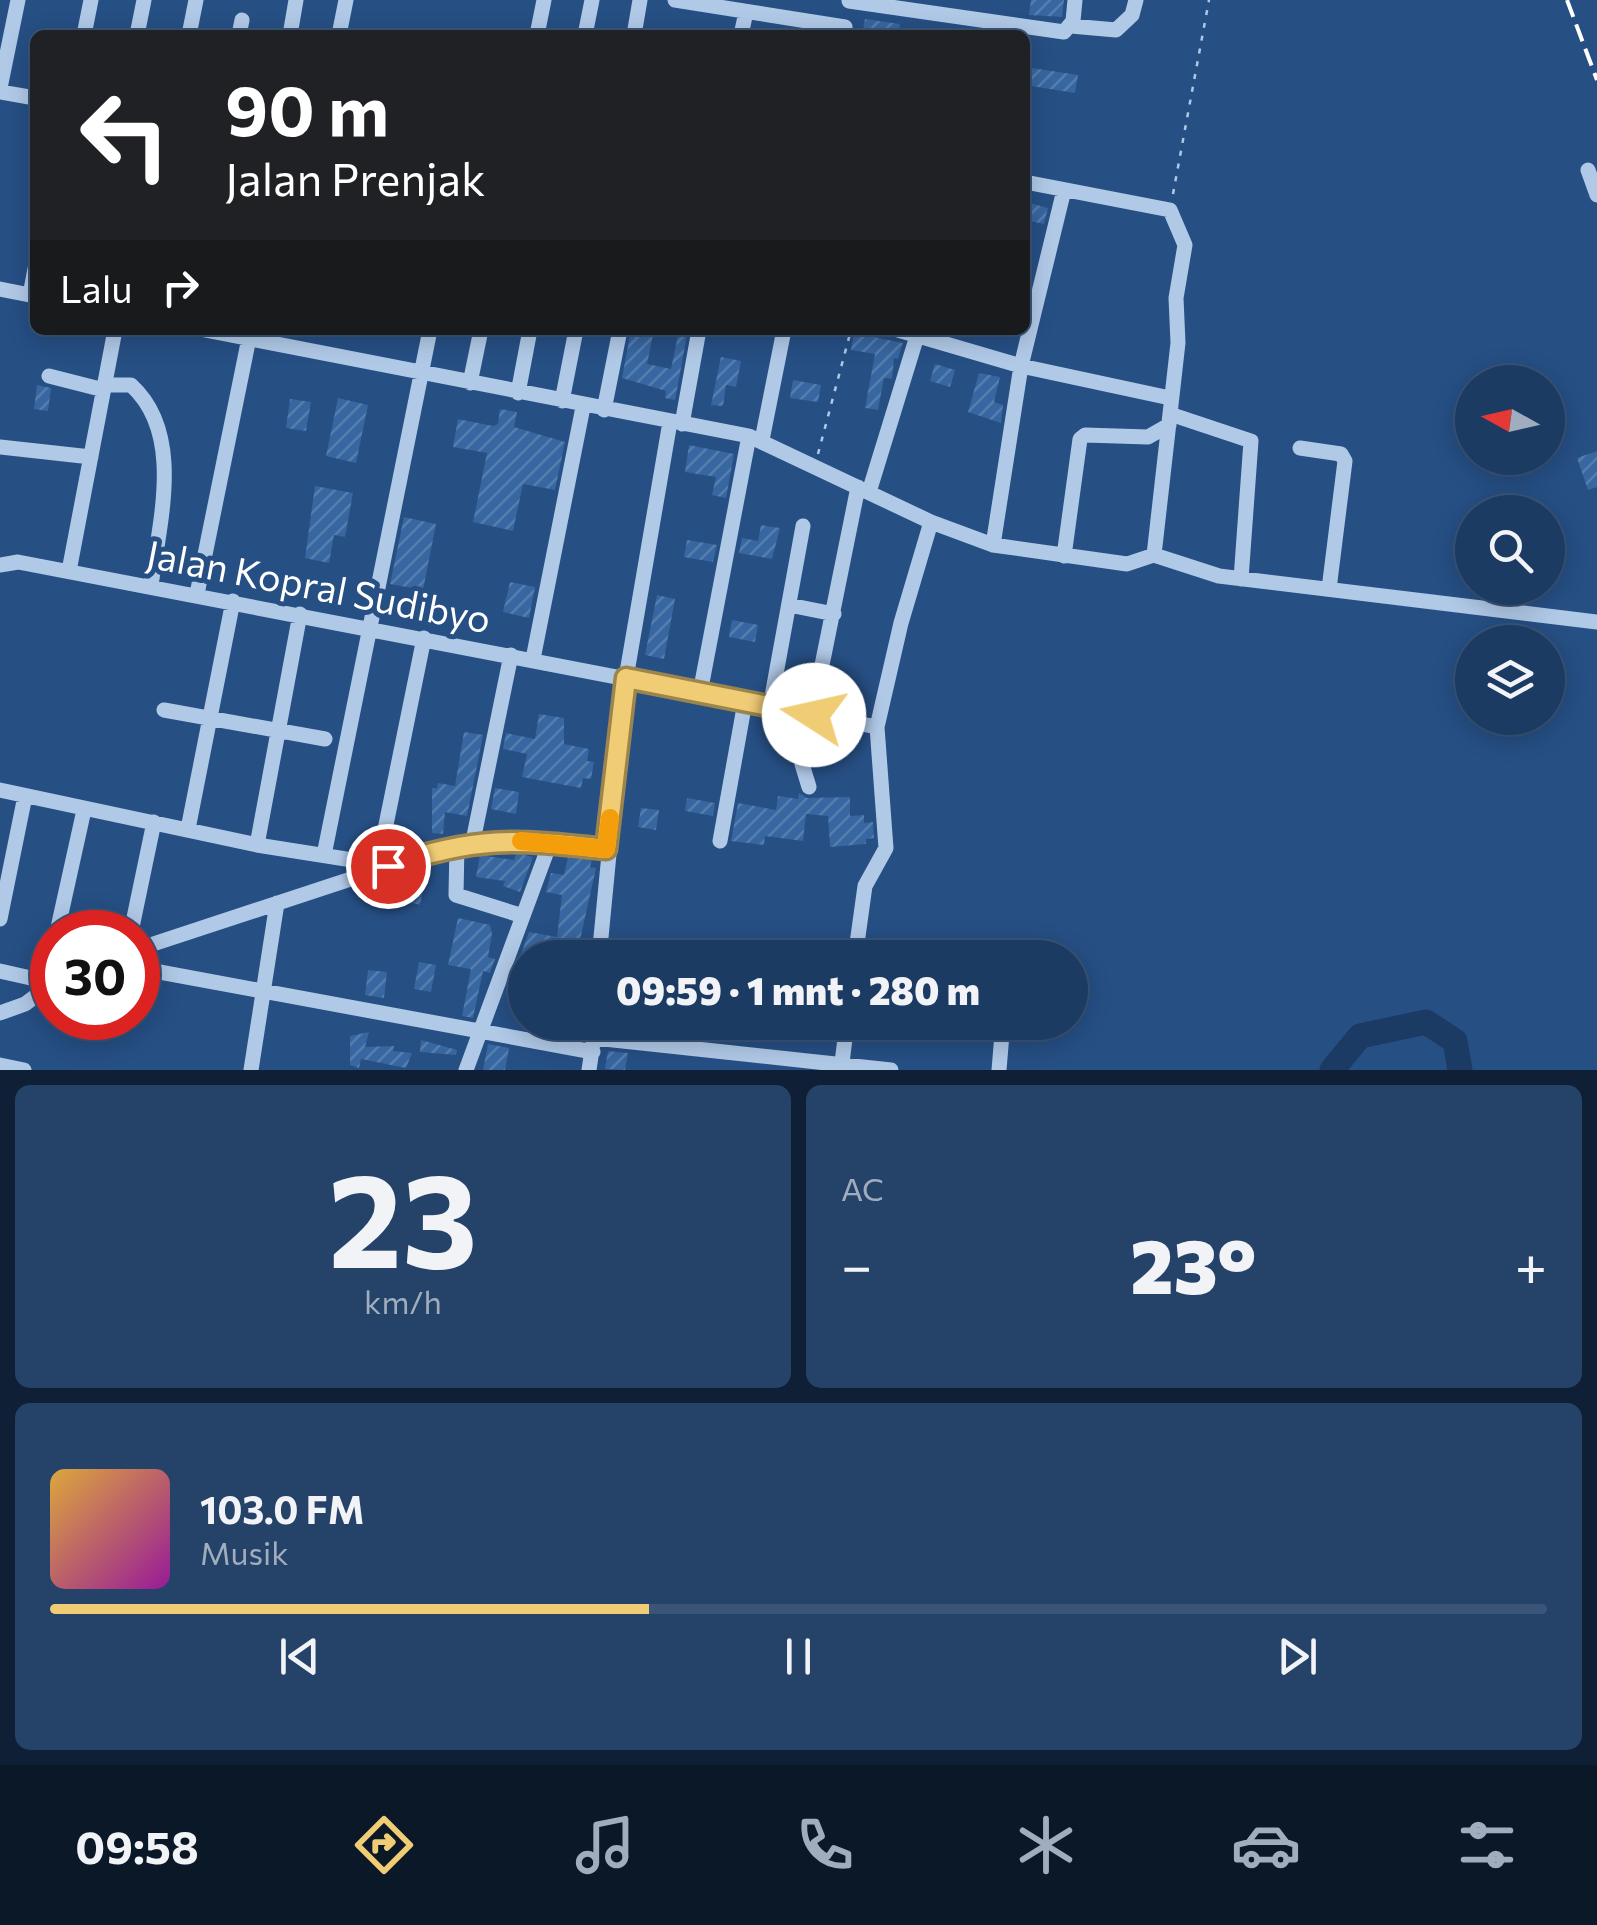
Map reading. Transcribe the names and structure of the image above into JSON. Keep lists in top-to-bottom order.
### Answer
{
  "streets": {
    "street": ["Jalan Kopral Sudibyo"]
  },
  "north": "left",
  "page": {
    "turn": ["90 m", "Jalan Prenjak"],
    "then": "Lalu",
    "limit": "30",
    "trip": "09:59 · 1 mnt · 280 m",
    "tile": [
      ["23", "km/h"],
      "AC"
    ],
    "heat": ["−", "23°", "+"],
    "song": ["103.0 FM", "Musik"],
    "tabs": "09:58"
  }
}
